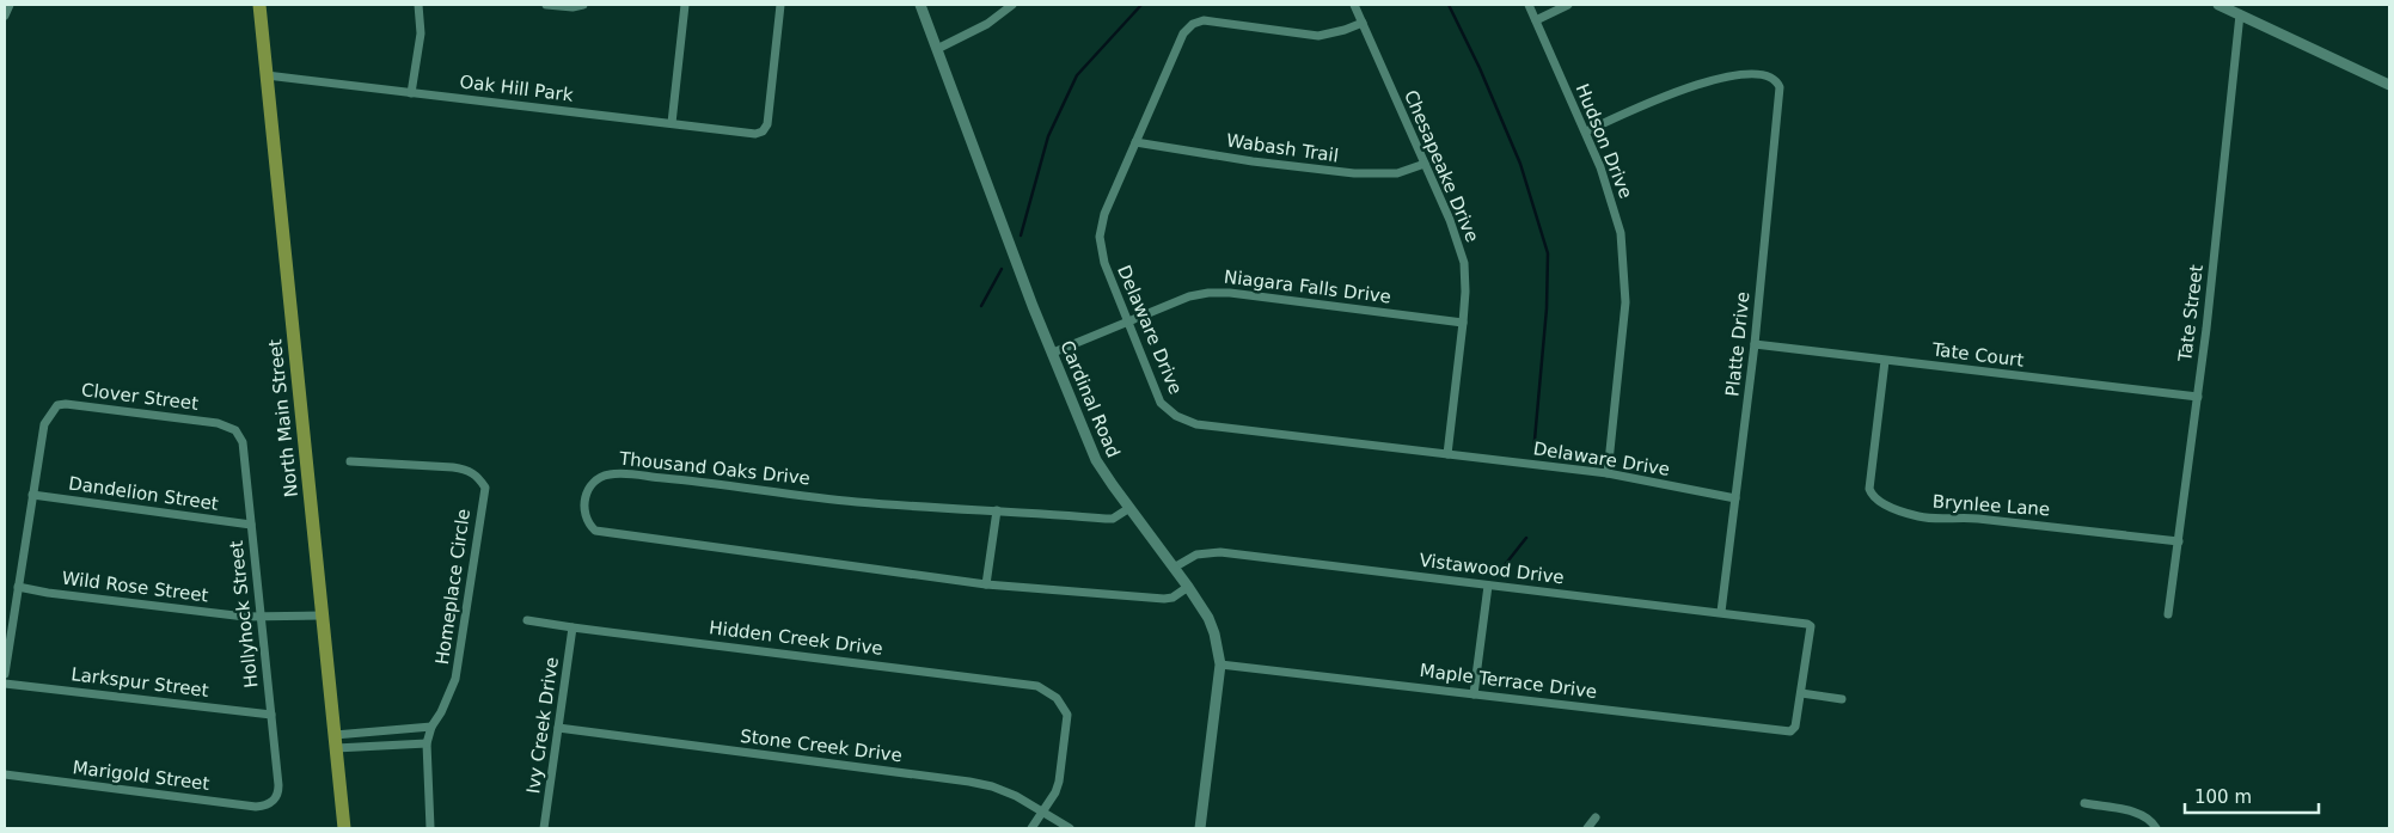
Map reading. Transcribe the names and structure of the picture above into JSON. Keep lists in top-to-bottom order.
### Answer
{
  "streets": {
    "main road": ["North Main Street"],
    "street": [
      "Oak Hill Park",
      "Hudson Drive",
      "Wabash Trail",
      "Chesapeake Drive",
      "Niagara Falls Drive",
      "Tate Street",
      "Delaware Drive",
      "Platte Drive",
      "Tate Court",
      "Clover Street",
      "Cardinal Road",
      "Thousand Oaks Drive",
      "Dandelion Street",
      "Brynlee Lane",
      "Vistawood Drive",
      "Wild Rose Street",
      "Homeplace Circle",
      "Hollyhock Street",
      "Hidden Creek Drive",
      "Maple Terrace Drive",
      "Larkspur Street",
      "Ivy Creek Drive",
      "Stone Creek Drive",
      "Marigold Street"
    ]
  },
  "crossings": [
    ["Oak Hill Park", "North Main Street"],
    ["Hudson Drive", "Delaware Drive"],
    ["Hudson Drive", "Platte Drive"],
    ["Wabash Trail", "Chesapeake Drive"],
    ["Wabash Trail", "Delaware Drive"],
    ["Chesapeake Drive", "Niagara Falls Drive"],
    ["Chesapeake Drive", "Delaware Drive"],
    ["Niagara Falls Drive", "Delaware Drive"],
    ["Niagara Falls Drive", "Cardinal Road"],
    ["Tate Street", "Tate Court"],
    ["Tate Street", "Brynlee Lane"],
    ["Delaware Drive", "Platte Drive"],
    ["Platte Drive", "Tate Court"],
    ["Platte Drive", "Vistawood Drive"],
    ["Tate Court", "Brynlee Lane"],
    ["Clover Street", "Dandelion Street"],
    ["Clover Street", "Hollyhock Street"],
    ["Cardinal Road", "Thousand Oaks Drive"],
    ["Cardinal Road", "Vistawood Drive"],
    ["Cardinal Road", "Maple Terrace Drive"],
    ["North Main Street", "Wild Rose Street"],
    ["Dandelion Street", "Hollyhock Street"],
    ["Vistawood Drive", "Maple Terrace Drive"],
    ["Wild Rose Street", "Hollyhock Street"],
    ["Hollyhock Street", "Larkspur Street"],
    ["Hollyhock Street", "Marigold Street"],
    ["Hidden Creek Drive", "Ivy Creek Drive"],
    ["Hidden Creek Drive", "Stone Creek Drive"],
    ["Ivy Creek Drive", "Stone Creek Drive"]
  ],
  "scale_bar": "100 m"
}
